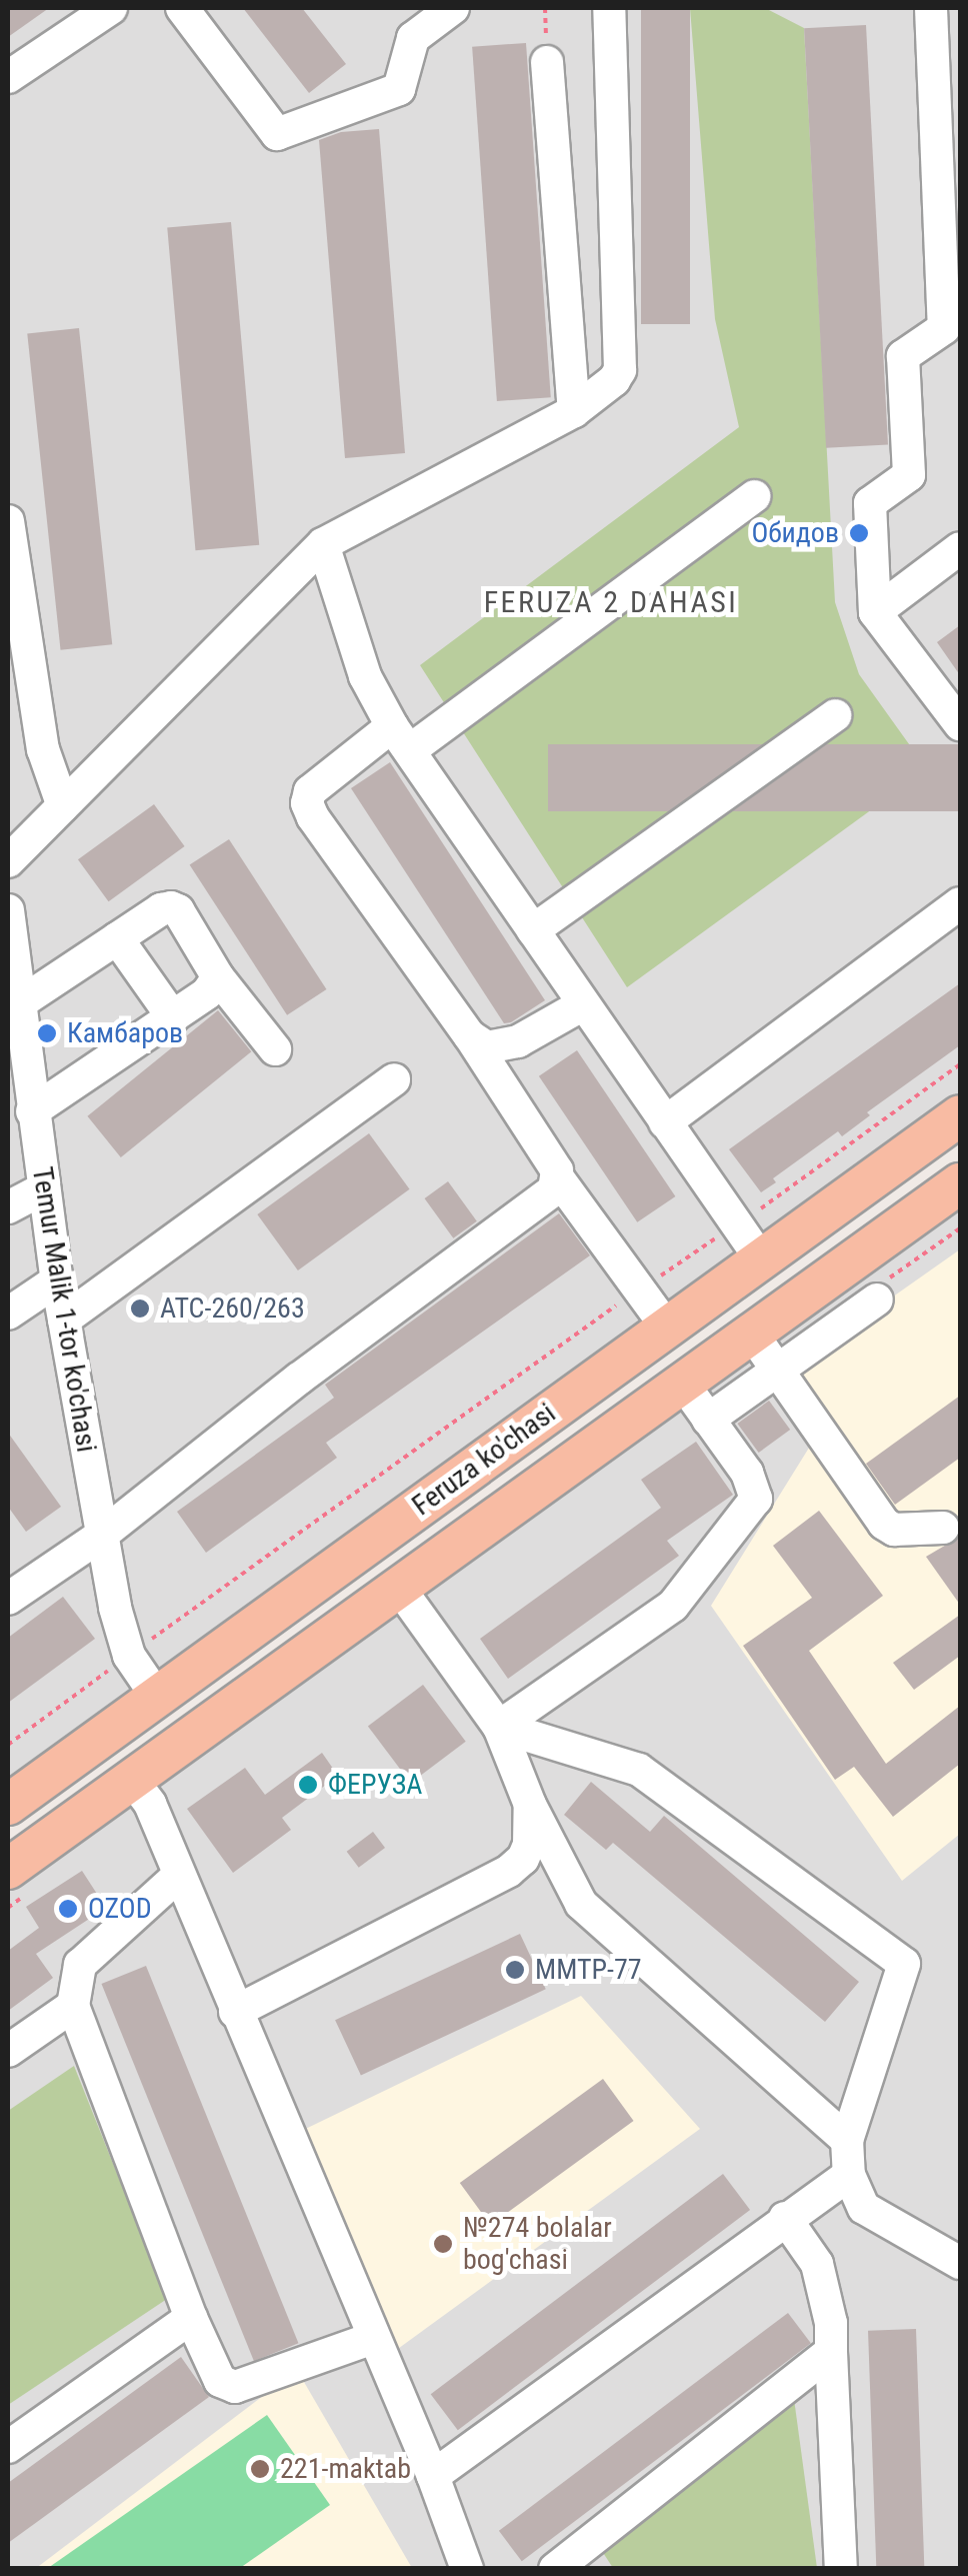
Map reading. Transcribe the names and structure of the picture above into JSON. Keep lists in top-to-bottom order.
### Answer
{
  "streets": {
    "main road": ["Feruza ko'chasi"],
    "street": ["Temur Malik 1-tor ko'chasi"]
  },
  "crossings": [
    ["Temur Malik 1-tor ko'chasi", "Feruza ko'chasi"]
  ],
  "districts": ["FERUZA 2 DAHASI"],
  "places": [
    "Обидов",
    "Камбаров",
    "АТС-260/263",
    "ФЕРУЗА",
    "OZOD",
    "MMTP-77",
    "№274 bolalar bog'chasi",
    "221-maktab"
  ]
}
